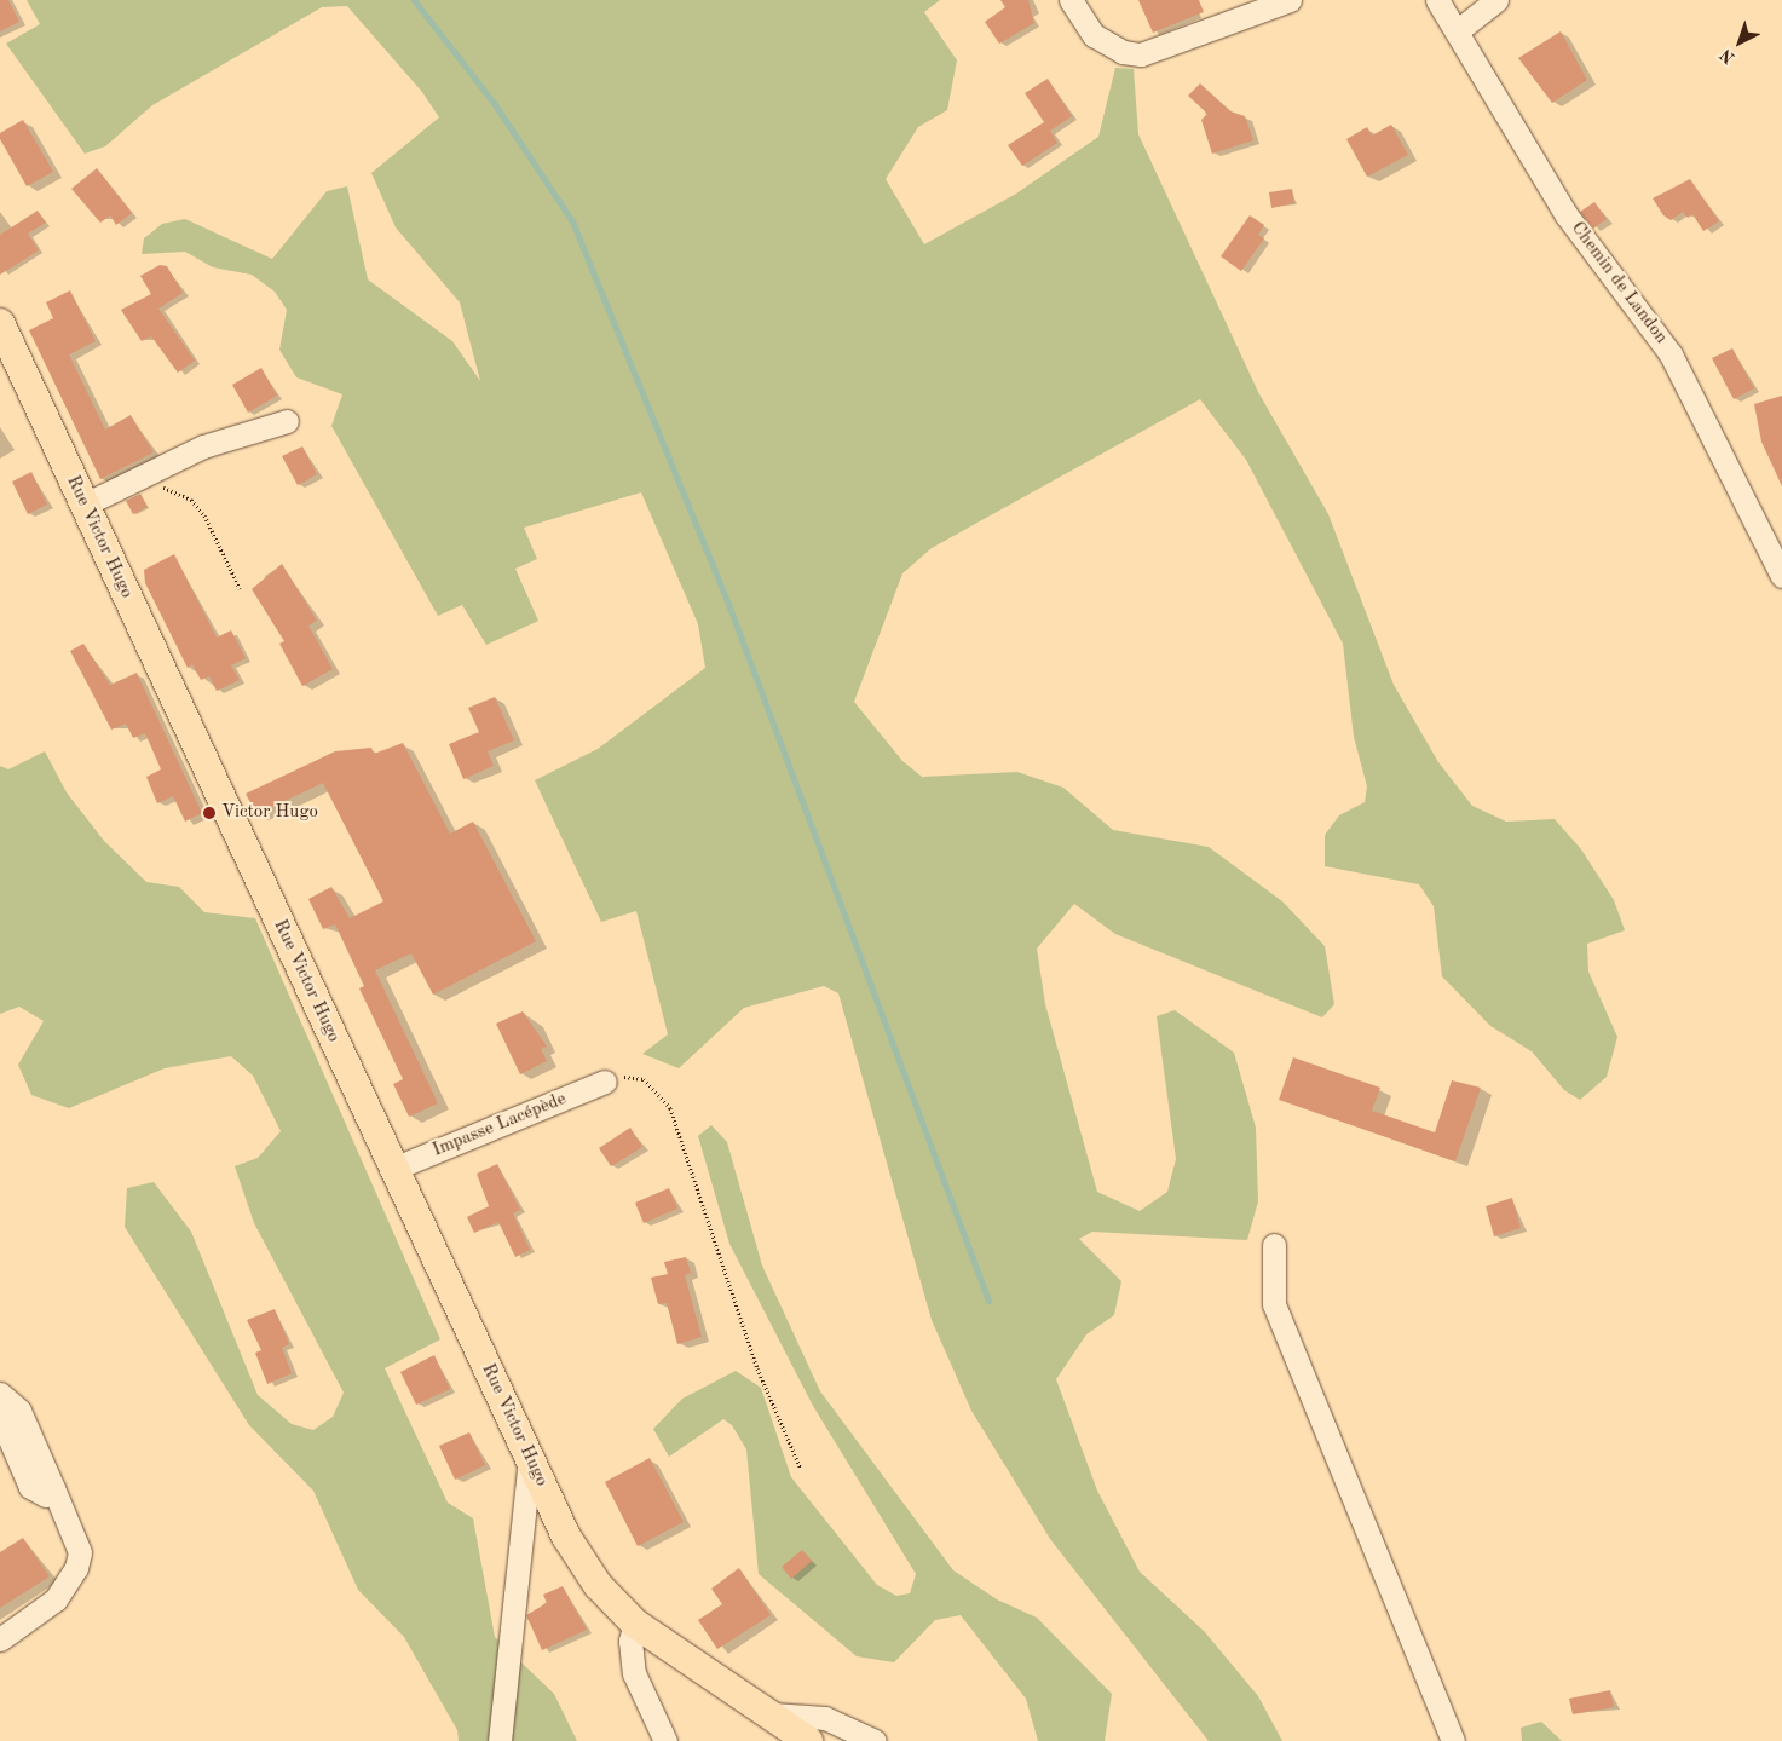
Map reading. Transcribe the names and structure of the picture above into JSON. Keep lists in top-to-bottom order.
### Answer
{
  "streets": {
    "main road": ["Rue Victor Hugo"],
    "street": ["Chemin de Landon", "Impasse Lacépède"]
  },
  "crossings": [
    ["Rue Victor Hugo", "Impasse Lacépède"]
  ],
  "places": ["Victor Hugo"],
  "north": "bottom left"
}
